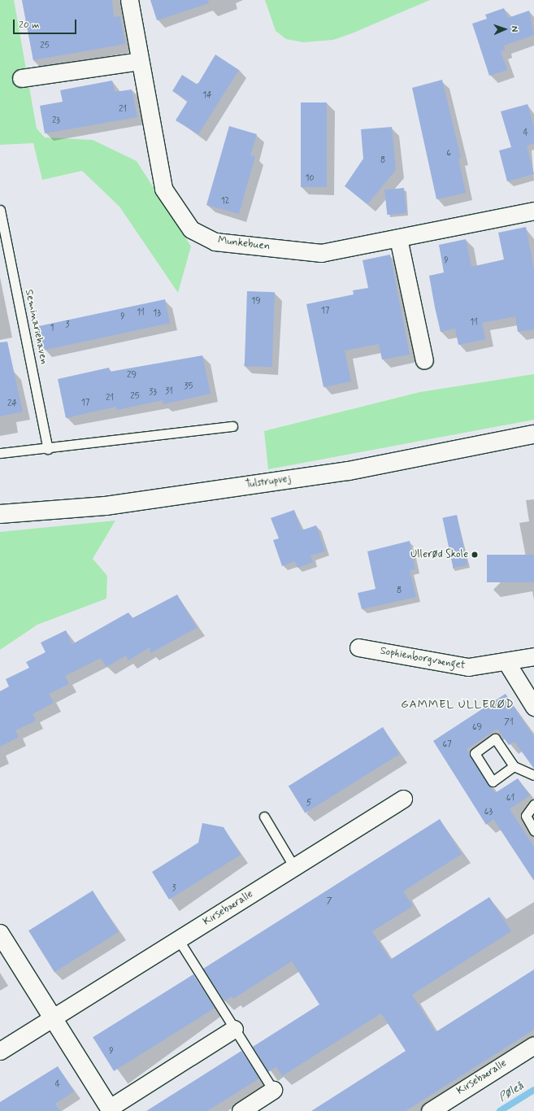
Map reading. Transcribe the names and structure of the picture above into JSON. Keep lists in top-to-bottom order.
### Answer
{
  "streets": {
    "street": [
      "Munkebuen",
      "Tulstrupvej",
      "Sophienborgvænget",
      "Kirsebæralle"
    ],
    "lane": ["Seminariehaven"]
  },
  "districts": ["GAMMEL ULLERØD"],
  "water": ["Pøleå"],
  "places": ["Ullerød Skole"],
  "house_numbers": [
    "25",
    "14",
    "21",
    "23",
    "4",
    "6",
    "8",
    "10",
    "12",
    "9",
    "19",
    "17",
    "11",
    "13",
    "9",
    "11",
    "3",
    "1",
    "29",
    "35",
    "31",
    "33",
    "25",
    "21",
    "17",
    "24",
    "8",
    "71",
    "69",
    "67",
    "61",
    "5",
    "63",
    "3",
    "7",
    "9",
    "4"
  ],
  "scale_bar": "20 m",
  "north": "right"
}
